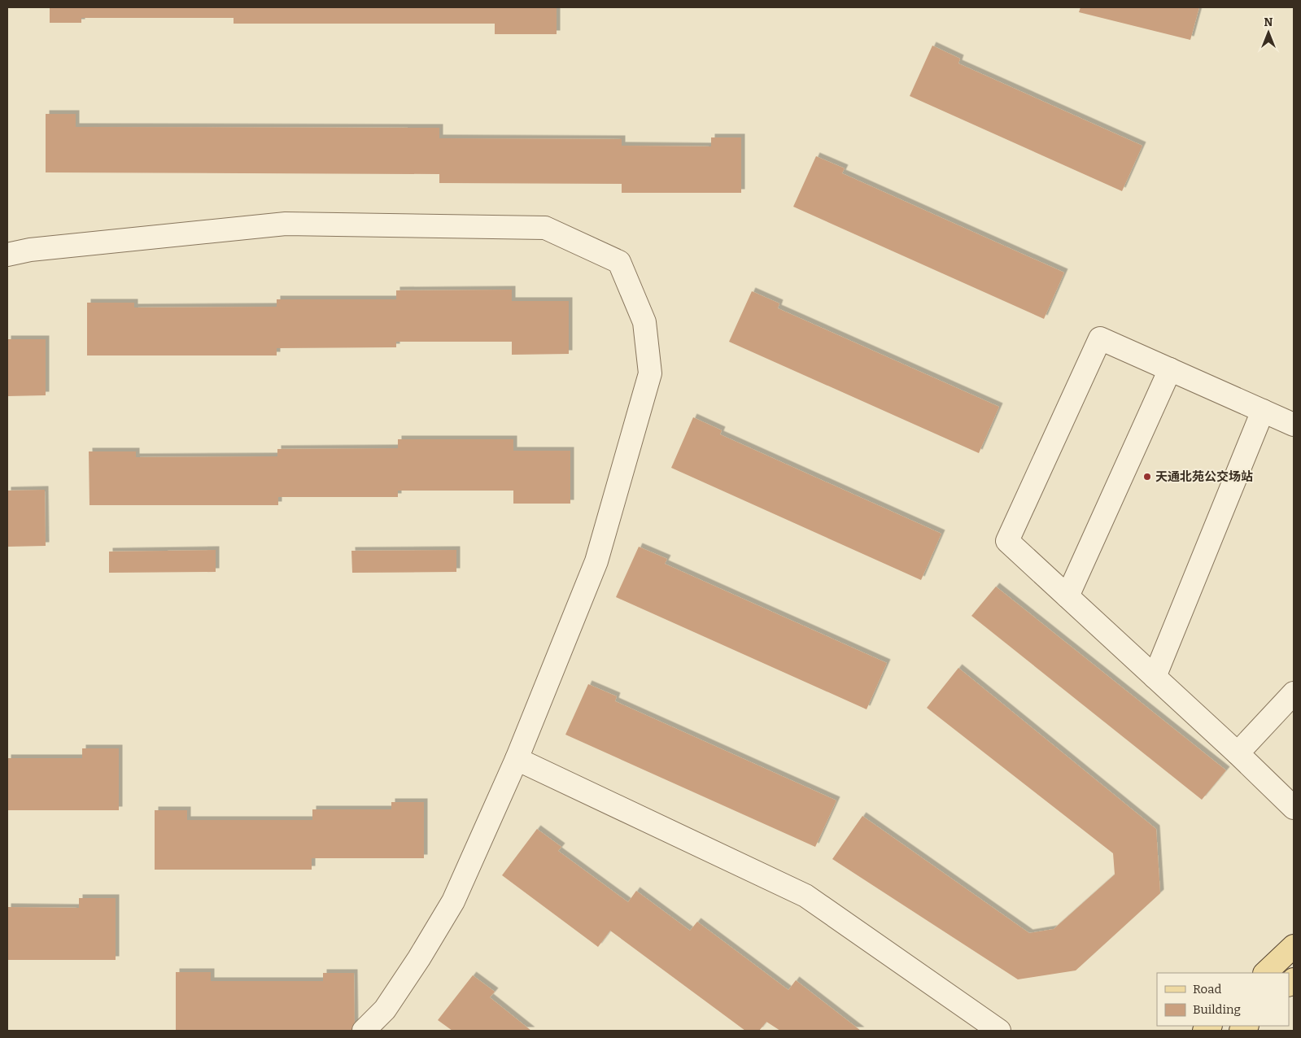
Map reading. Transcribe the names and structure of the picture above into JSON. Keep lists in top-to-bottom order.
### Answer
{
  "places": ["天通北苑公交场站"],
  "legend": ["Road", "Building"],
  "north": "top"
}
